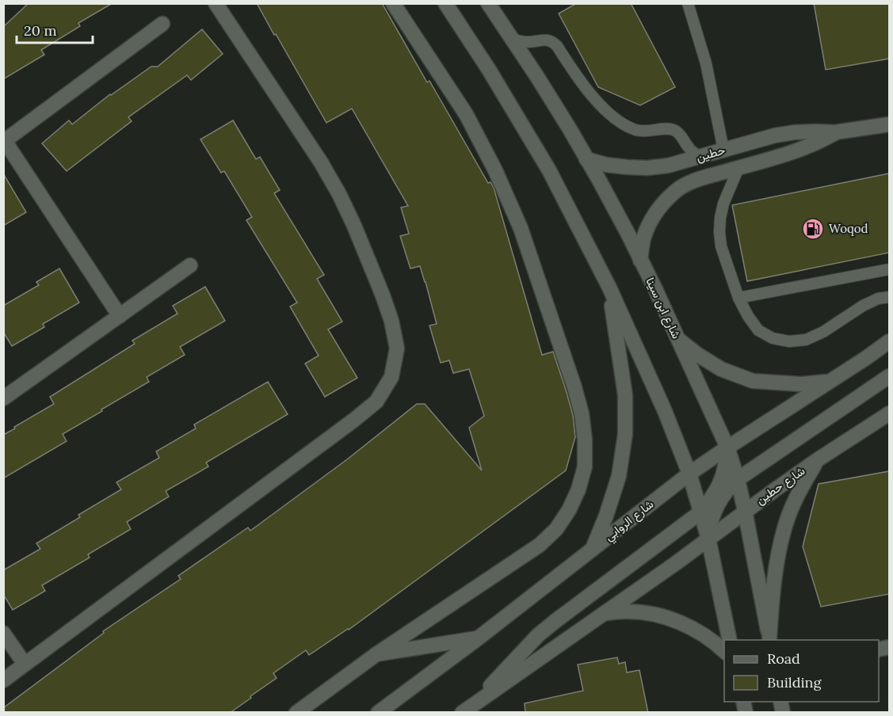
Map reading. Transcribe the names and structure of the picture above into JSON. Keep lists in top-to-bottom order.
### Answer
{
  "streets": {
    "street": [
      "حطين",
      "شارع ابن سينا",
      "شارع حطين",
      "شارع الروابي"
    ]
  },
  "crossings": [
    ["حطين", "شارع ابن سينا"],
    ["شارع ابن سينا", "شارع حطين"],
    ["شارع ابن سينا", "شارع الروابي"]
  ],
  "places": {
    "fuel station": ["Woqod"]
  },
  "legend": ["Road", "Building"],
  "scale_bar": "20 m"
}
